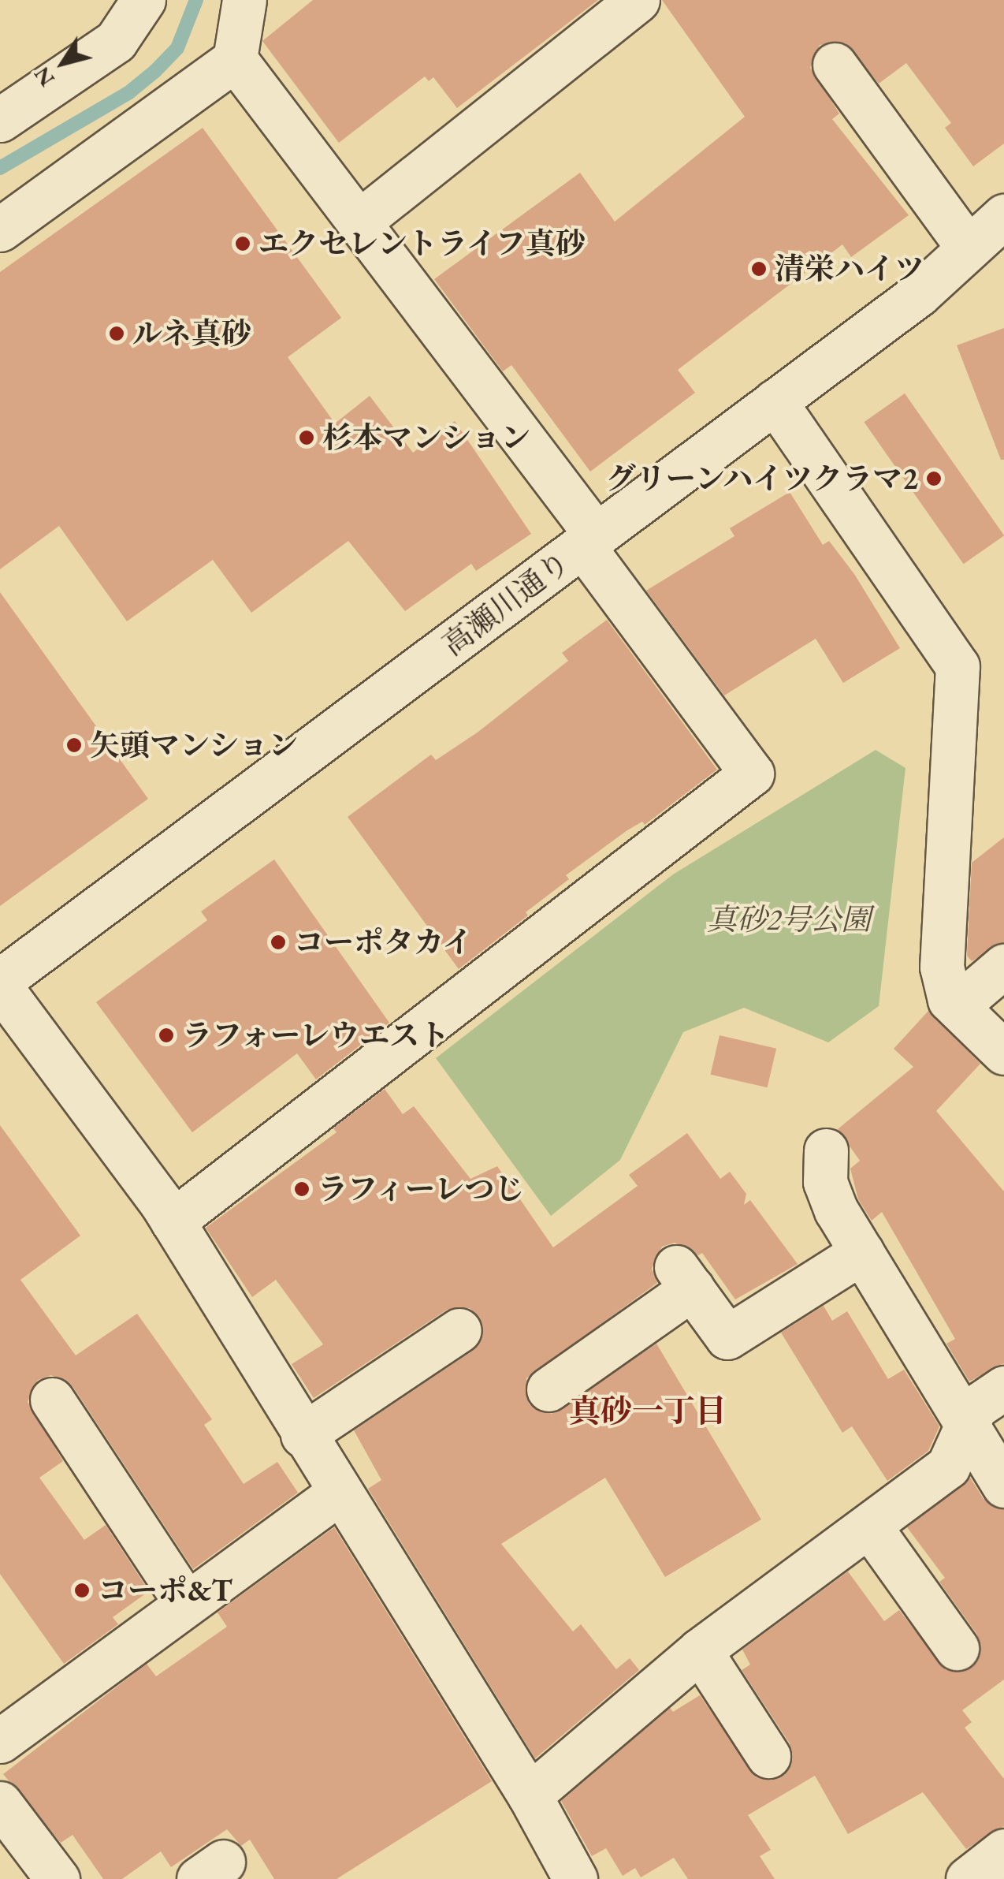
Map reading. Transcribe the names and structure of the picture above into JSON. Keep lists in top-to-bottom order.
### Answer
{
  "streets": {
    "street": ["高瀬川通り"]
  },
  "districts": ["真砂一丁目"],
  "parks": ["真砂2号公園"],
  "places": [
    "エクセレントライフ真砂",
    "清栄ハイツ",
    "ルネ真砂",
    "杉本マンション",
    "グリーンハイツクラマ2",
    "矢頭マンション",
    "コーポタカイ",
    "ラフォーレウエスト",
    "ラフィーレつじ",
    "コーポ&T"
  ],
  "north": "bottom left"
}
